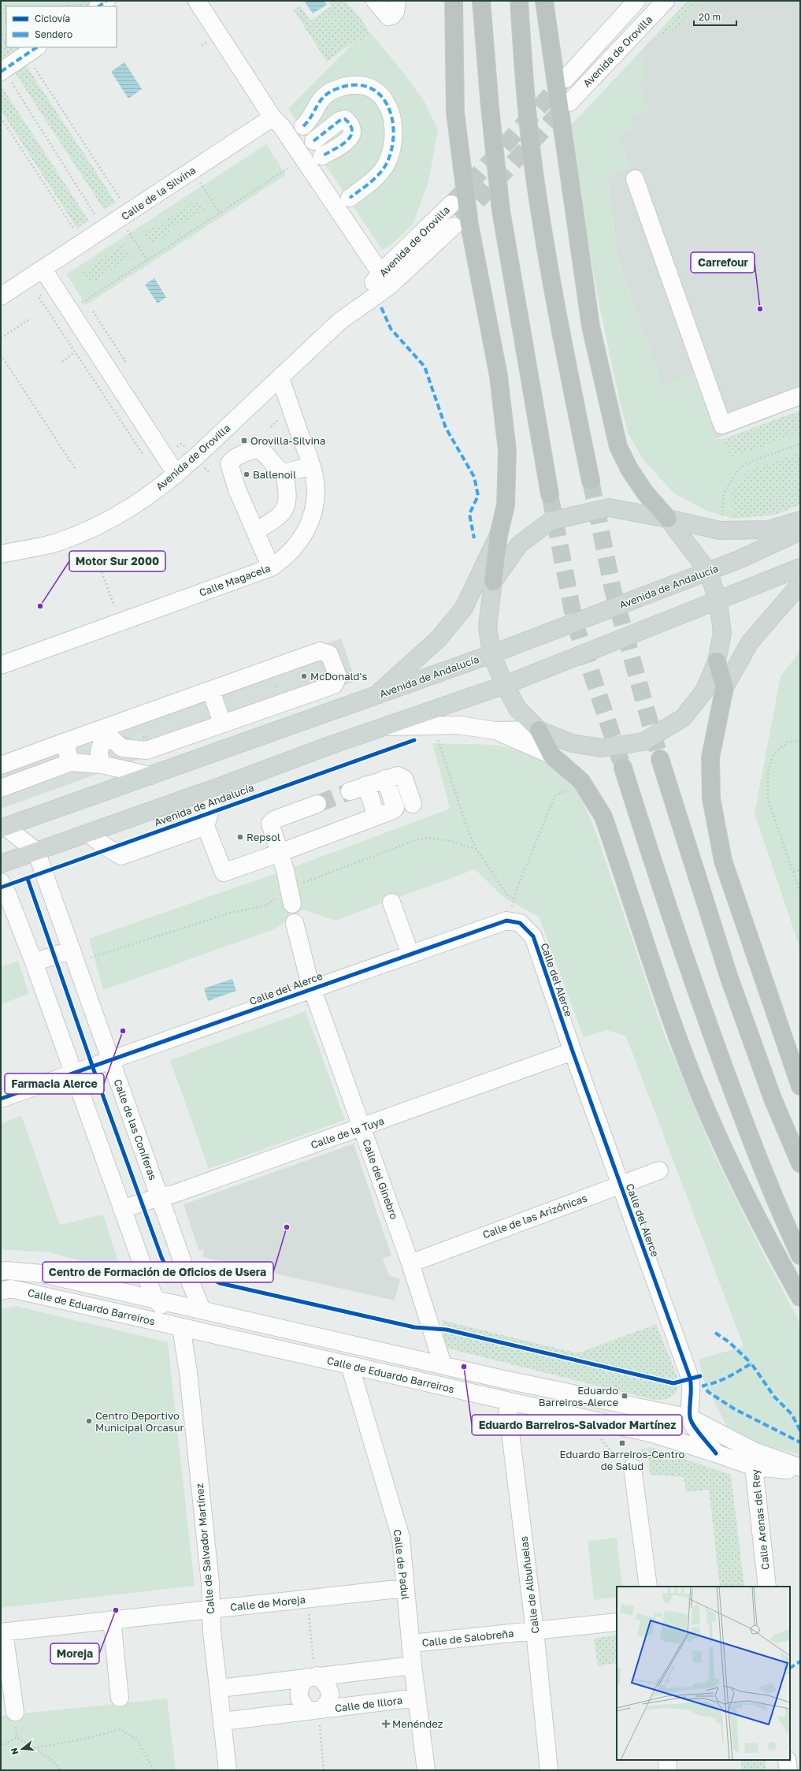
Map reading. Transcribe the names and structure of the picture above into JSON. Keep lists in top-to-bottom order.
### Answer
{
  "streets": {
    "main road": ["Avenida de Andalucía"],
    "street": [
      "Avenida de Orovilla",
      "Calle de la Silvina",
      "Calle Magacela",
      "Calle del Alerce",
      "Calle de las Coníferas",
      "Calle de la Tuya",
      "Calle del Ginebro",
      "Calle de las Arizónicas",
      "Calle de Eduardo Barreiros",
      "Calle Arenas del Rey",
      "Calle de Salvador Martínez",
      "Calle de Padul",
      "Calle de Albuñuelas",
      "Calle de Moreja",
      "Calle de Salobreña",
      "Calle de Illora"
    ]
  },
  "crossings": [
    ["Avenida de Orovilla", "Calle Magacela"],
    ["Avenida de Andalucía", "Calle de las Coníferas"],
    ["Calle del Alerce", "Calle de las Coníferas"],
    ["Calle del Alerce", "Calle de la Tuya"],
    ["Calle del Alerce", "Calle del Ginebro"],
    ["Calle del Alerce", "Calle de las Arizónicas"],
    ["Calle del Alerce", "Calle de Eduardo Barreiros"],
    ["Calle de las Coníferas", "Calle de la Tuya"],
    ["Calle de las Coníferas", "Calle de Eduardo Barreiros"],
    ["Calle de la Tuya", "Calle del Ginebro"],
    ["Calle del Ginebro", "Calle de las Arizónicas"],
    ["Calle del Ginebro", "Calle de Eduardo Barreiros"],
    ["Calle de Eduardo Barreiros", "Calle Arenas del Rey"],
    ["Calle de Eduardo Barreiros", "Calle de Salvador Martínez"],
    ["Calle de Eduardo Barreiros", "Calle de Padul"],
    ["Calle de Eduardo Barreiros", "Calle de Albuñuelas"],
    ["Calle de Salvador Martínez", "Calle de Moreja"],
    ["Calle de Salvador Martínez", "Calle de Illora"],
    ["Calle de Padul", "Calle de Moreja"],
    ["Calle de Padul", "Calle de Salobreña"],
    ["Calle de Padul", "Calle de Illora"],
    ["Calle de Albuñuelas", "Calle de Salobreña"]
  ],
  "places": {
    "other": [
      "Carrefour",
      "Ballenoil",
      "Motor Sur 2000",
      "McDonald's",
      "Repsol",
      "Farmacia Alerce",
      "Centro de Formación de Oficios de Usera",
      "Eduardo Barreiros-Salvador Martínez",
      "Centro Deportivo Municipal Orcasur",
      "Moreja"
    ],
    "transit": ["Orovilla-Silvina", "Eduardo Barreiros-Alerce", "Eduardo Barreiros-Centro de Salud"],
    "health": ["Menéndez"]
  },
  "legend": ["Ciclovía", "Sendero"],
  "scale_bar": "20 m",
  "north": "left"
}
